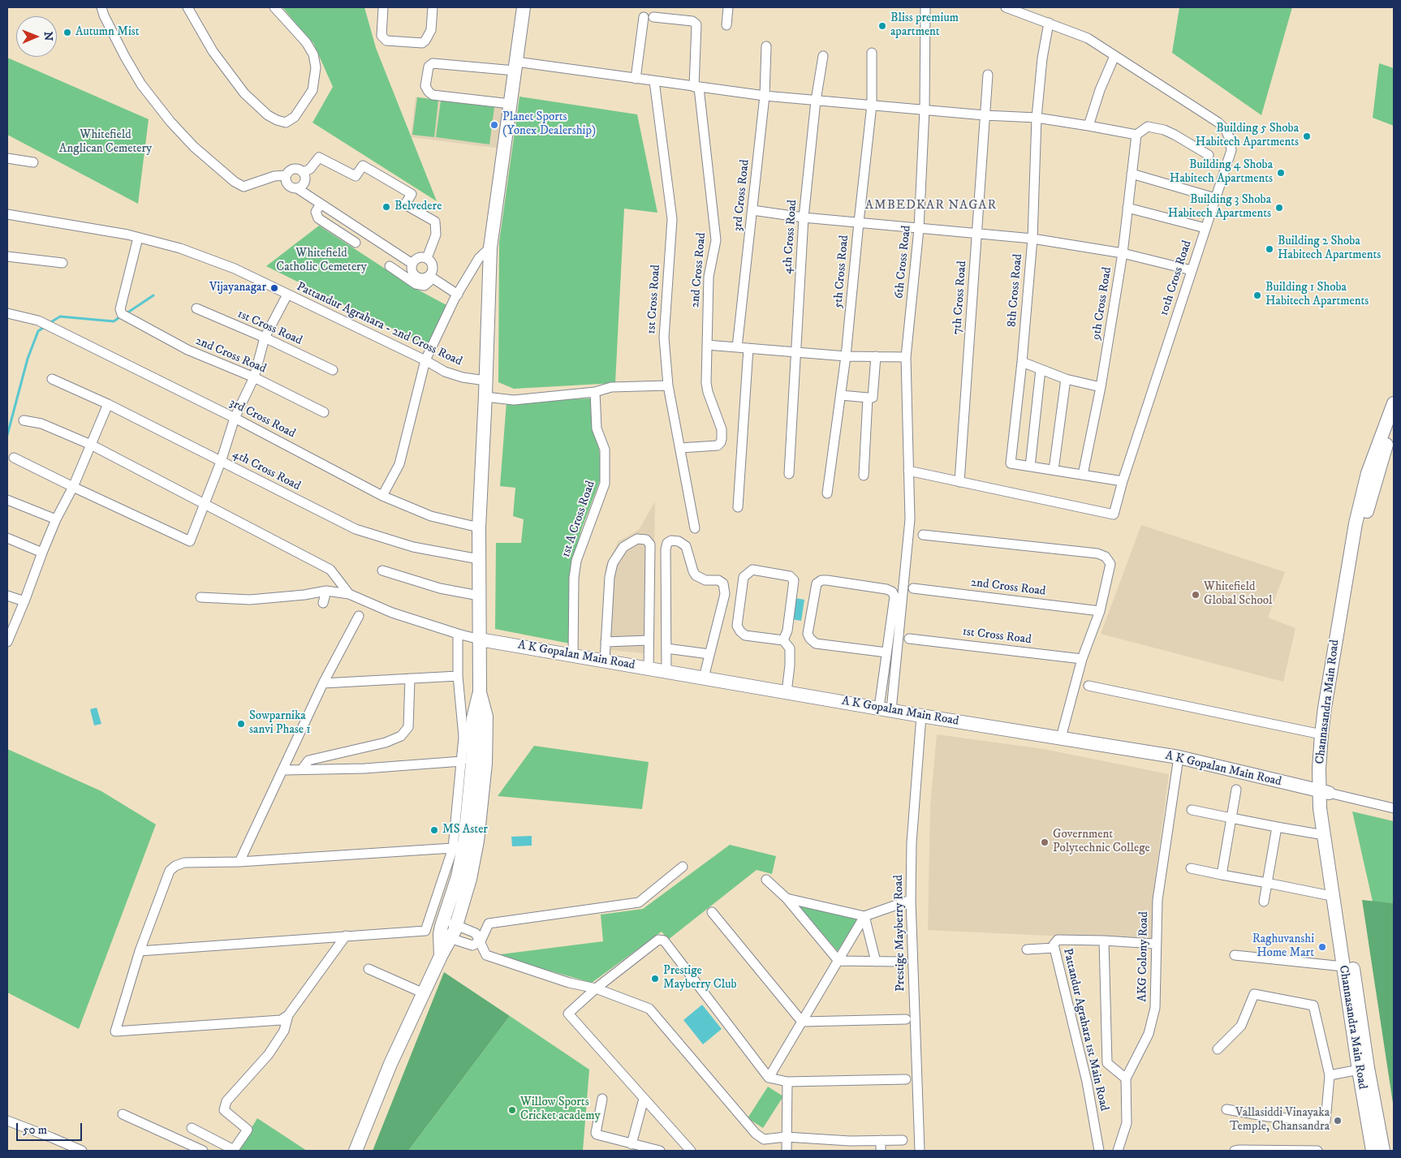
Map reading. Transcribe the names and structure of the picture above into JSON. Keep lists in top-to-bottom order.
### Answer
{
  "streets": {
    "street": [
      "3rd Cross Road",
      "4th Cross Road",
      "6th Cross Road",
      "2nd Cross Road",
      "5th Cross Road",
      "10th Cross Road",
      "8th Cross Road",
      "7th Cross Road",
      "1st Cross Road",
      "9th Cross Road",
      "Pattandur Agrahara - 2nd Cross Road",
      "1st A Cross Road",
      "A K Gopalan Main Road",
      "Channasandra Main Road",
      "Prestige Mayberry Road",
      "AKG Colony Road",
      "Pattandur Agrahara 1st Main Road"
    ]
  },
  "crossings": [
    ["6th Cross Road", "A K Gopalan Main Road"],
    ["2nd Cross Road", "1st Cross Road"],
    ["2nd Cross Road", "Pattandur Agrahara - 2nd Cross Road"],
    ["10th Cross Road", "8th Cross Road"],
    ["10th Cross Road", "7th Cross Road"],
    ["1st A Cross Road", "A K Gopalan Main Road"],
    ["A K Gopalan Main Road", "Channasandra Main Road"],
    ["A K Gopalan Main Road", "Prestige Mayberry Road"],
    ["A K Gopalan Main Road", "AKG Colony Road"],
    ["AKG Colony Road", "Pattandur Agrahara 1st Main Road"]
  ],
  "districts": ["AMBEDKAR NAGAR"],
  "parks": ["Whitefield Anglican Cemetery", "Whitefield Catholic Cemetery"],
  "places": [
    "Bliss premium apartment",
    "Autumn Mist",
    "Planet Sports (Yonex Dealership)",
    "Building 5 Shoba Habitech Apartments",
    "Building 4 Shoba Habitech Apartments",
    "Belvedere",
    "Building 3 Shoba Habitech Apartments",
    "Building 2 Shoba Habitech Apartments",
    "Vijayanagar",
    "Building 1 Shoba Habitech Apartments",
    "Whitefield Global School",
    "Sowparnika sanvi Phase 1",
    "MS Aster",
    "Government Polytechnic College",
    "Raghuvanshi Home Mart",
    "Prestige Mayberry Club",
    "Willow Sports Cricket academy",
    "Vallasiddi Vinayaka Temple, Chansandra"
  ],
  "scale_bar": "50 m",
  "north": "right"
}
